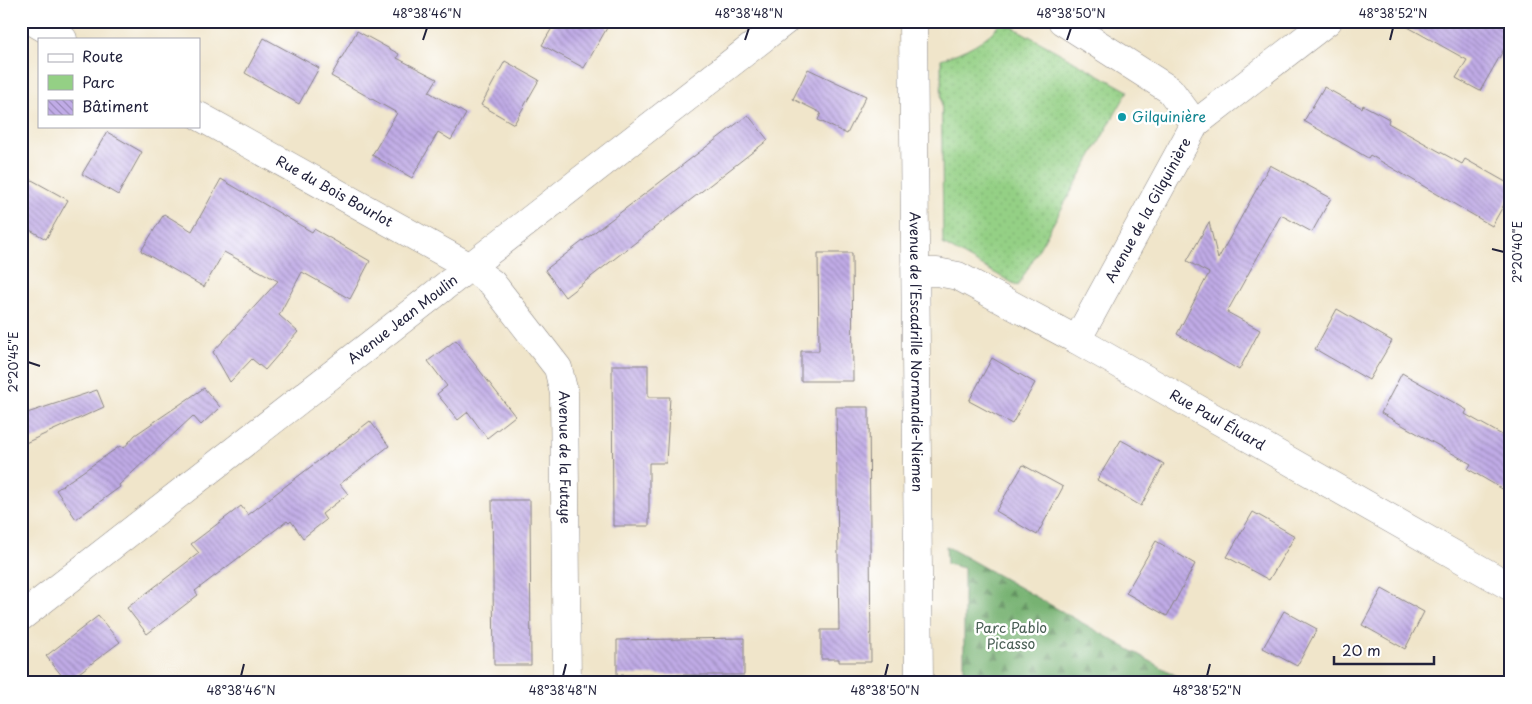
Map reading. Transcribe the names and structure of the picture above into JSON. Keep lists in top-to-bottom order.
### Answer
{
  "streets": {
    "street": [
      "Rue du Bois Bourlot",
      "Avenue de la Gilquinière",
      "Avenue Jean Moulin",
      "Avenue de l'Escadrille Normandie-Niemen",
      "Rue Paul Éluard",
      "Avenue de la Futaye"
    ]
  },
  "crossings": [
    ["Rue du Bois Bourlot", "Avenue Jean Moulin"],
    ["Rue du Bois Bourlot", "Avenue de la Futaye"],
    ["Avenue de la Gilquinière", "Rue Paul Éluard"],
    ["Avenue Jean Moulin", "Avenue de la Futaye"],
    ["Avenue de l'Escadrille Normandie-Niemen", "Rue Paul Éluard"]
  ],
  "parks": ["Parc Pablo Picasso"],
  "places": ["Gilquinière"],
  "legend": ["Route", "Parc", "Bâtiment"],
  "scale_bar": "20 m",
  "coordinates": [
    "48°38'46\"N",
    "48°38'48\"N",
    "48°38'50\"N",
    "48°38'52\"N",
    "2°20'40\"E",
    "2°20'45\"E"
  ]
}
